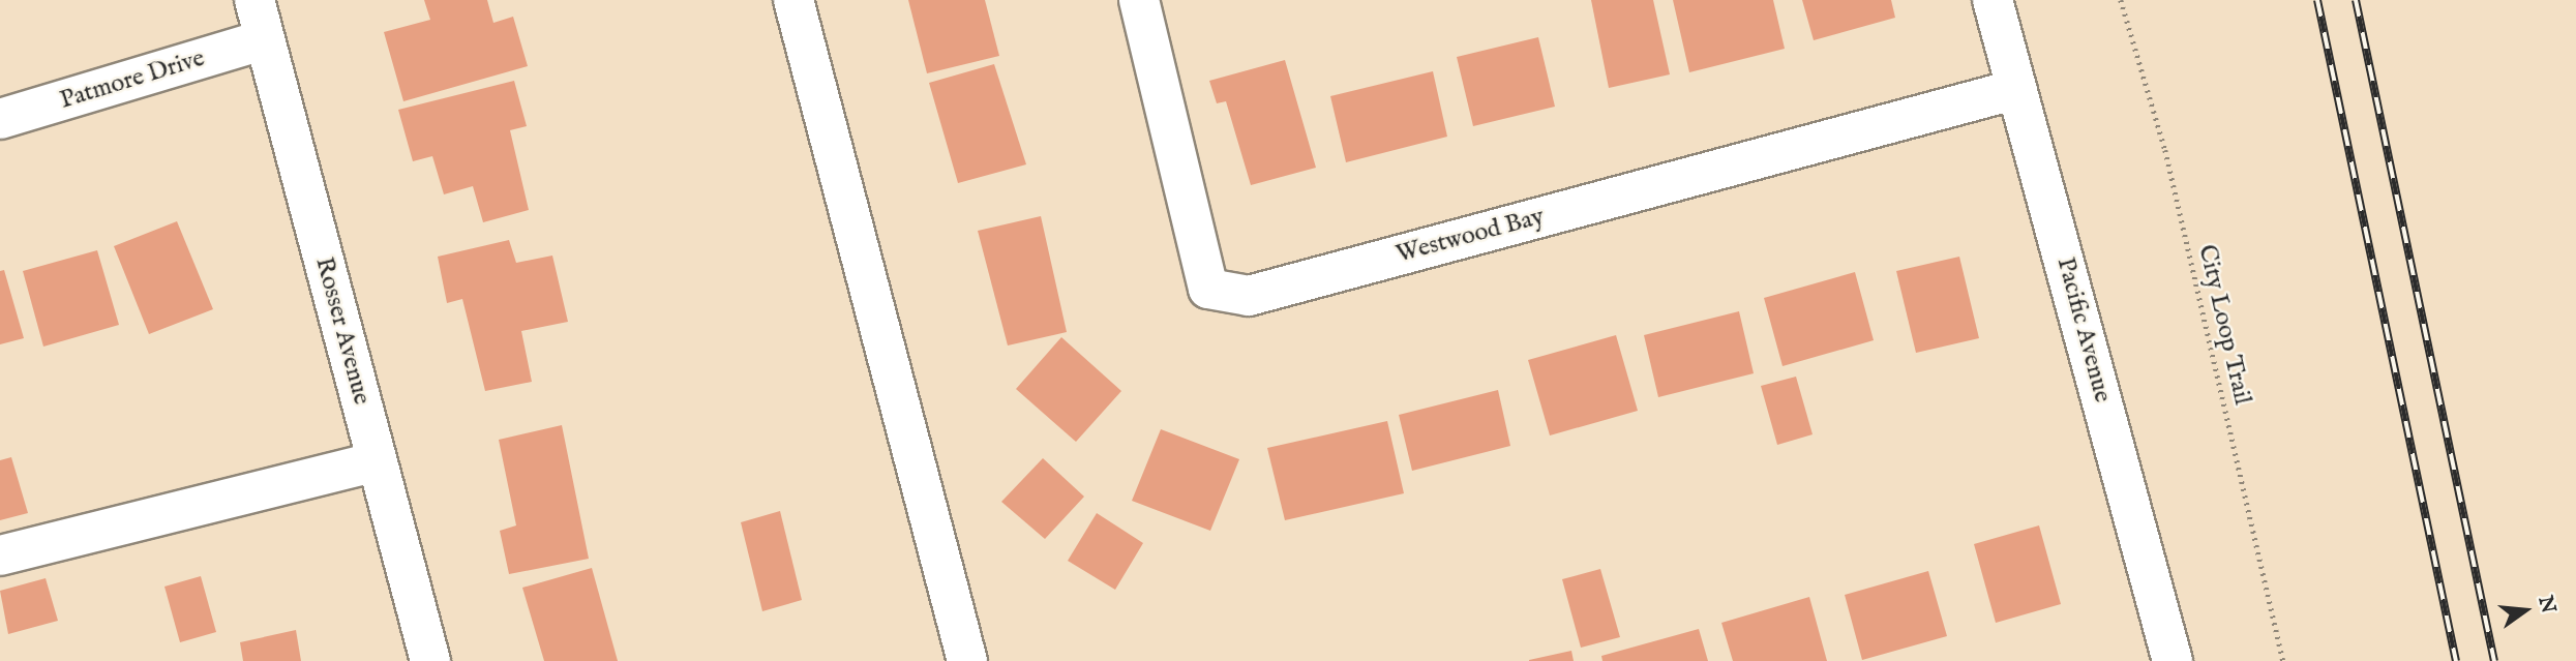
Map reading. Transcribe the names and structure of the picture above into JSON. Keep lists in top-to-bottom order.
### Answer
{
  "streets": {
    "street": [
      "Patmore Drive",
      "Westwood Bay",
      "Pacific Avenue",
      "Rosser Avenue"
    ],
    "path": ["City Loop Trail"]
  },
  "crossings": [
    ["Patmore Drive", "Rosser Avenue"],
    ["Westwood Bay", "Pacific Avenue"]
  ],
  "north": "right"
}
